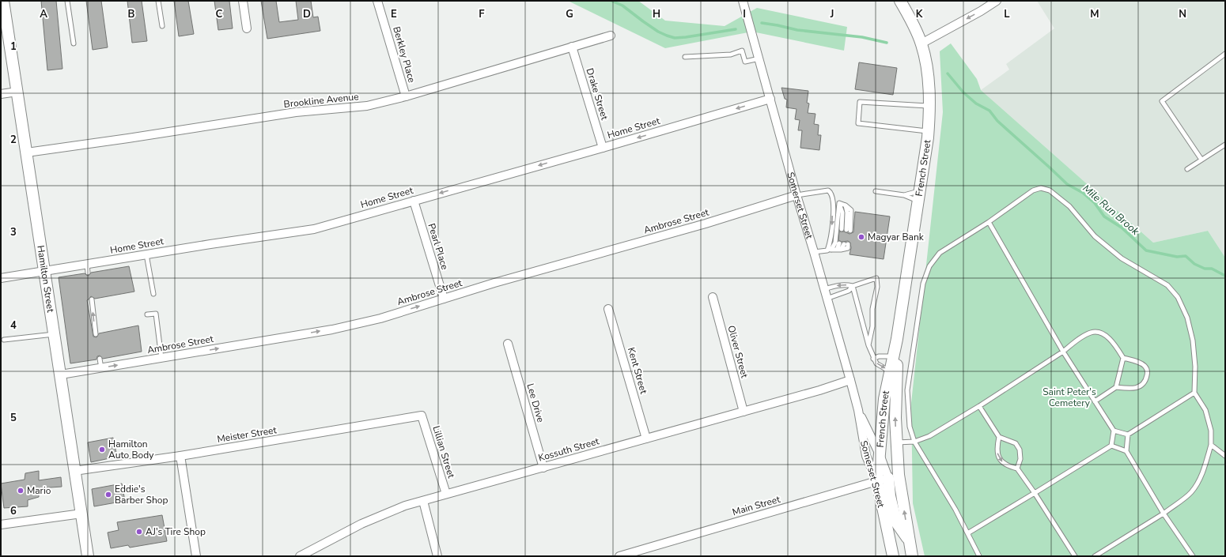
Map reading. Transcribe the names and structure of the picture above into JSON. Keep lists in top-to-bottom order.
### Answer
{
  "streets": {
    "main road": ["French Street", "Somerset Street", "Hamilton Street"],
    "street": [
      "Berkley Place",
      "Drake Street",
      "Brookline Avenue",
      "Home Street",
      "Ambrose Street",
      "Pearl Place",
      "Oliver Street",
      "Kent Street",
      "Lee Drive",
      "Meister Street",
      "Kossuth Street",
      "Lillian Street",
      "Main Street"
    ]
  },
  "crossings": [
    ["Berkley Place", "Brookline Avenue"],
    ["Drake Street", "Brookline Avenue"],
    ["Drake Street", "Home Street"],
    ["Brookline Avenue", "Hamilton Street"],
    ["Home Street", "Somerset Street"],
    ["Home Street", "Pearl Place"],
    ["Home Street", "Hamilton Street"],
    ["French Street", "Somerset Street"],
    ["French Street", "Main Street"],
    ["Somerset Street", "Ambrose Street"],
    ["Somerset Street", "Kossuth Street"],
    ["Somerset Street", "Main Street"],
    ["Ambrose Street", "Pearl Place"],
    ["Ambrose Street", "Hamilton Street"],
    ["Hamilton Street", "Meister Street"],
    ["Oliver Street", "Kossuth Street"],
    ["Kent Street", "Kossuth Street"],
    ["Lee Drive", "Kossuth Street"],
    ["Meister Street", "Lillian Street"],
    ["Kossuth Street", "Lillian Street"]
  ],
  "one_way": ["Home Street", "Ambrose Street"],
  "water": ["Mile Run Brook"],
  "parks": ["Saint Peter's Cemetery"],
  "places": [
    "Magyar Bank",
    "Hamilton Auto Body",
    "Mario",
    "Eddie's Barber Shop",
    "AJ's Tire Shop"
  ],
  "grid": {
    "columns": [
      "A",
      "B",
      "C",
      "D",
      "E",
      "F",
      "G",
      "H",
      "I",
      "J",
      "K",
      "L",
      "M",
      "N"
    ],
    "rows": [
      "1",
      "2",
      "3",
      "4",
      "5",
      "6"
    ]
  }
}
